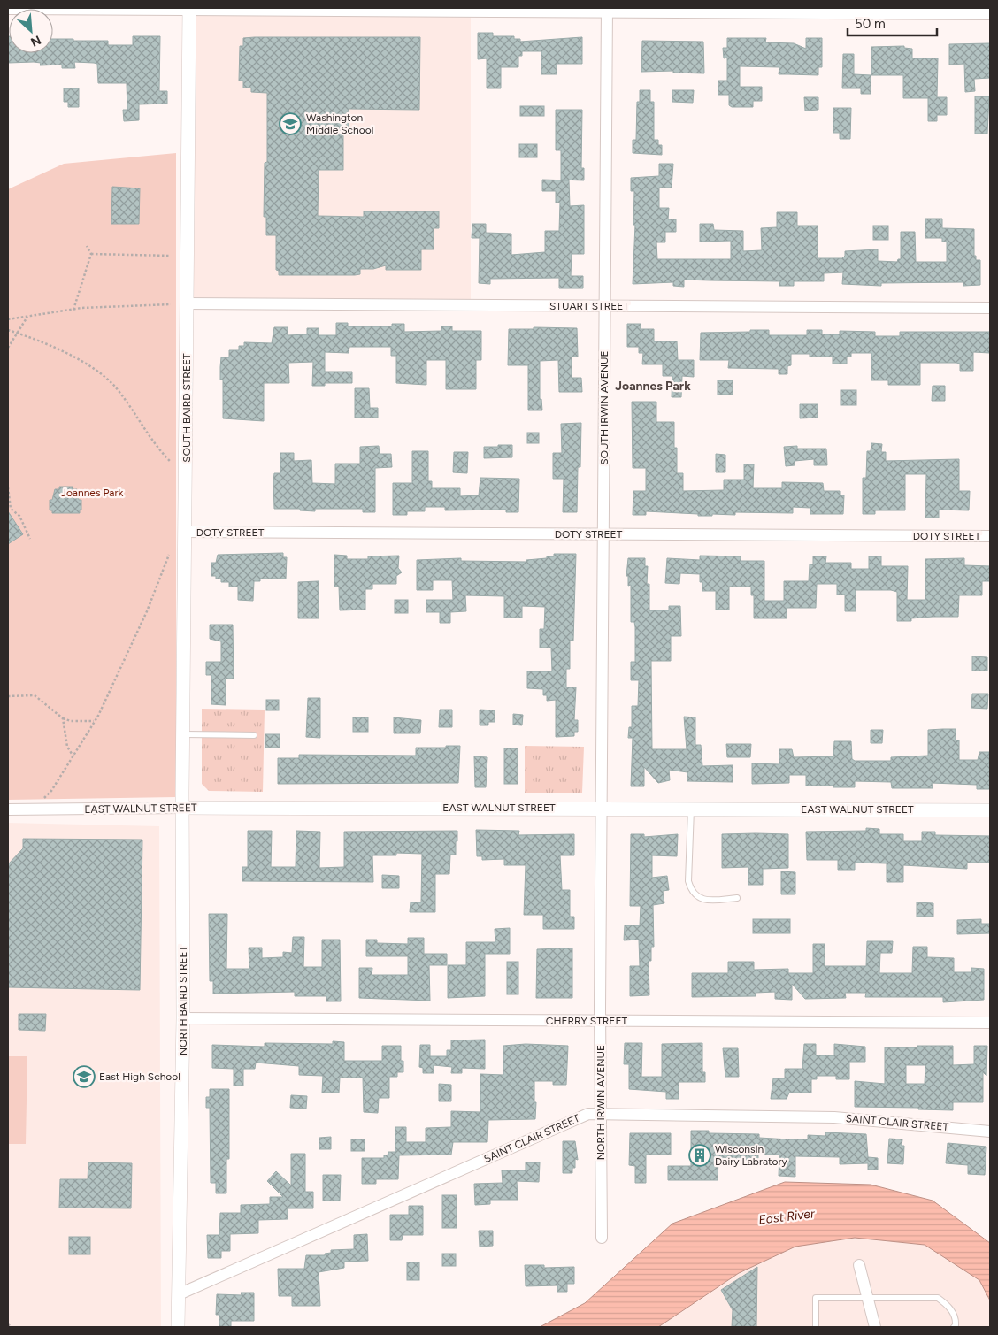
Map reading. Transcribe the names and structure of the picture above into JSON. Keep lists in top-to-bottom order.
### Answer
{
  "streets": {
    "street": [
      "STUART STREET",
      "SOUTH BAIRD STREET",
      "SOUTH IRWIN AVENUE",
      "DOTY STREET",
      "EAST WALNUT STREET",
      "NORTH BAIRD STREET",
      "CHERRY STREET",
      "NORTH IRWIN AVENUE",
      "SAINT CLAIR STREET"
    ]
  },
  "crossings": [
    ["STUART STREET", "SOUTH BAIRD STREET"],
    ["STUART STREET", "SOUTH IRWIN AVENUE"],
    ["SOUTH BAIRD STREET", "DOTY STREET"],
    ["SOUTH BAIRD STREET", "EAST WALNUT STREET"],
    ["SOUTH BAIRD STREET", "NORTH BAIRD STREET"],
    ["SOUTH IRWIN AVENUE", "DOTY STREET"],
    ["SOUTH IRWIN AVENUE", "EAST WALNUT STREET"],
    ["SOUTH IRWIN AVENUE", "NORTH IRWIN AVENUE"],
    ["EAST WALNUT STREET", "NORTH BAIRD STREET"],
    ["EAST WALNUT STREET", "NORTH IRWIN AVENUE"],
    ["NORTH BAIRD STREET", "CHERRY STREET"],
    ["NORTH BAIRD STREET", "SAINT CLAIR STREET"],
    ["CHERRY STREET", "NORTH IRWIN AVENUE"],
    ["NORTH IRWIN AVENUE", "SAINT CLAIR STREET"]
  ],
  "districts": ["Joannes Park"],
  "water": ["East River"],
  "parks": ["Joannes Park"],
  "places": {
    "school or university": ["Washington Middle School", "East High School"],
    "building": ["Wisconsin Dairy Labratory"]
  },
  "scale_bar": "50 m",
  "north": "bottom right"
}
